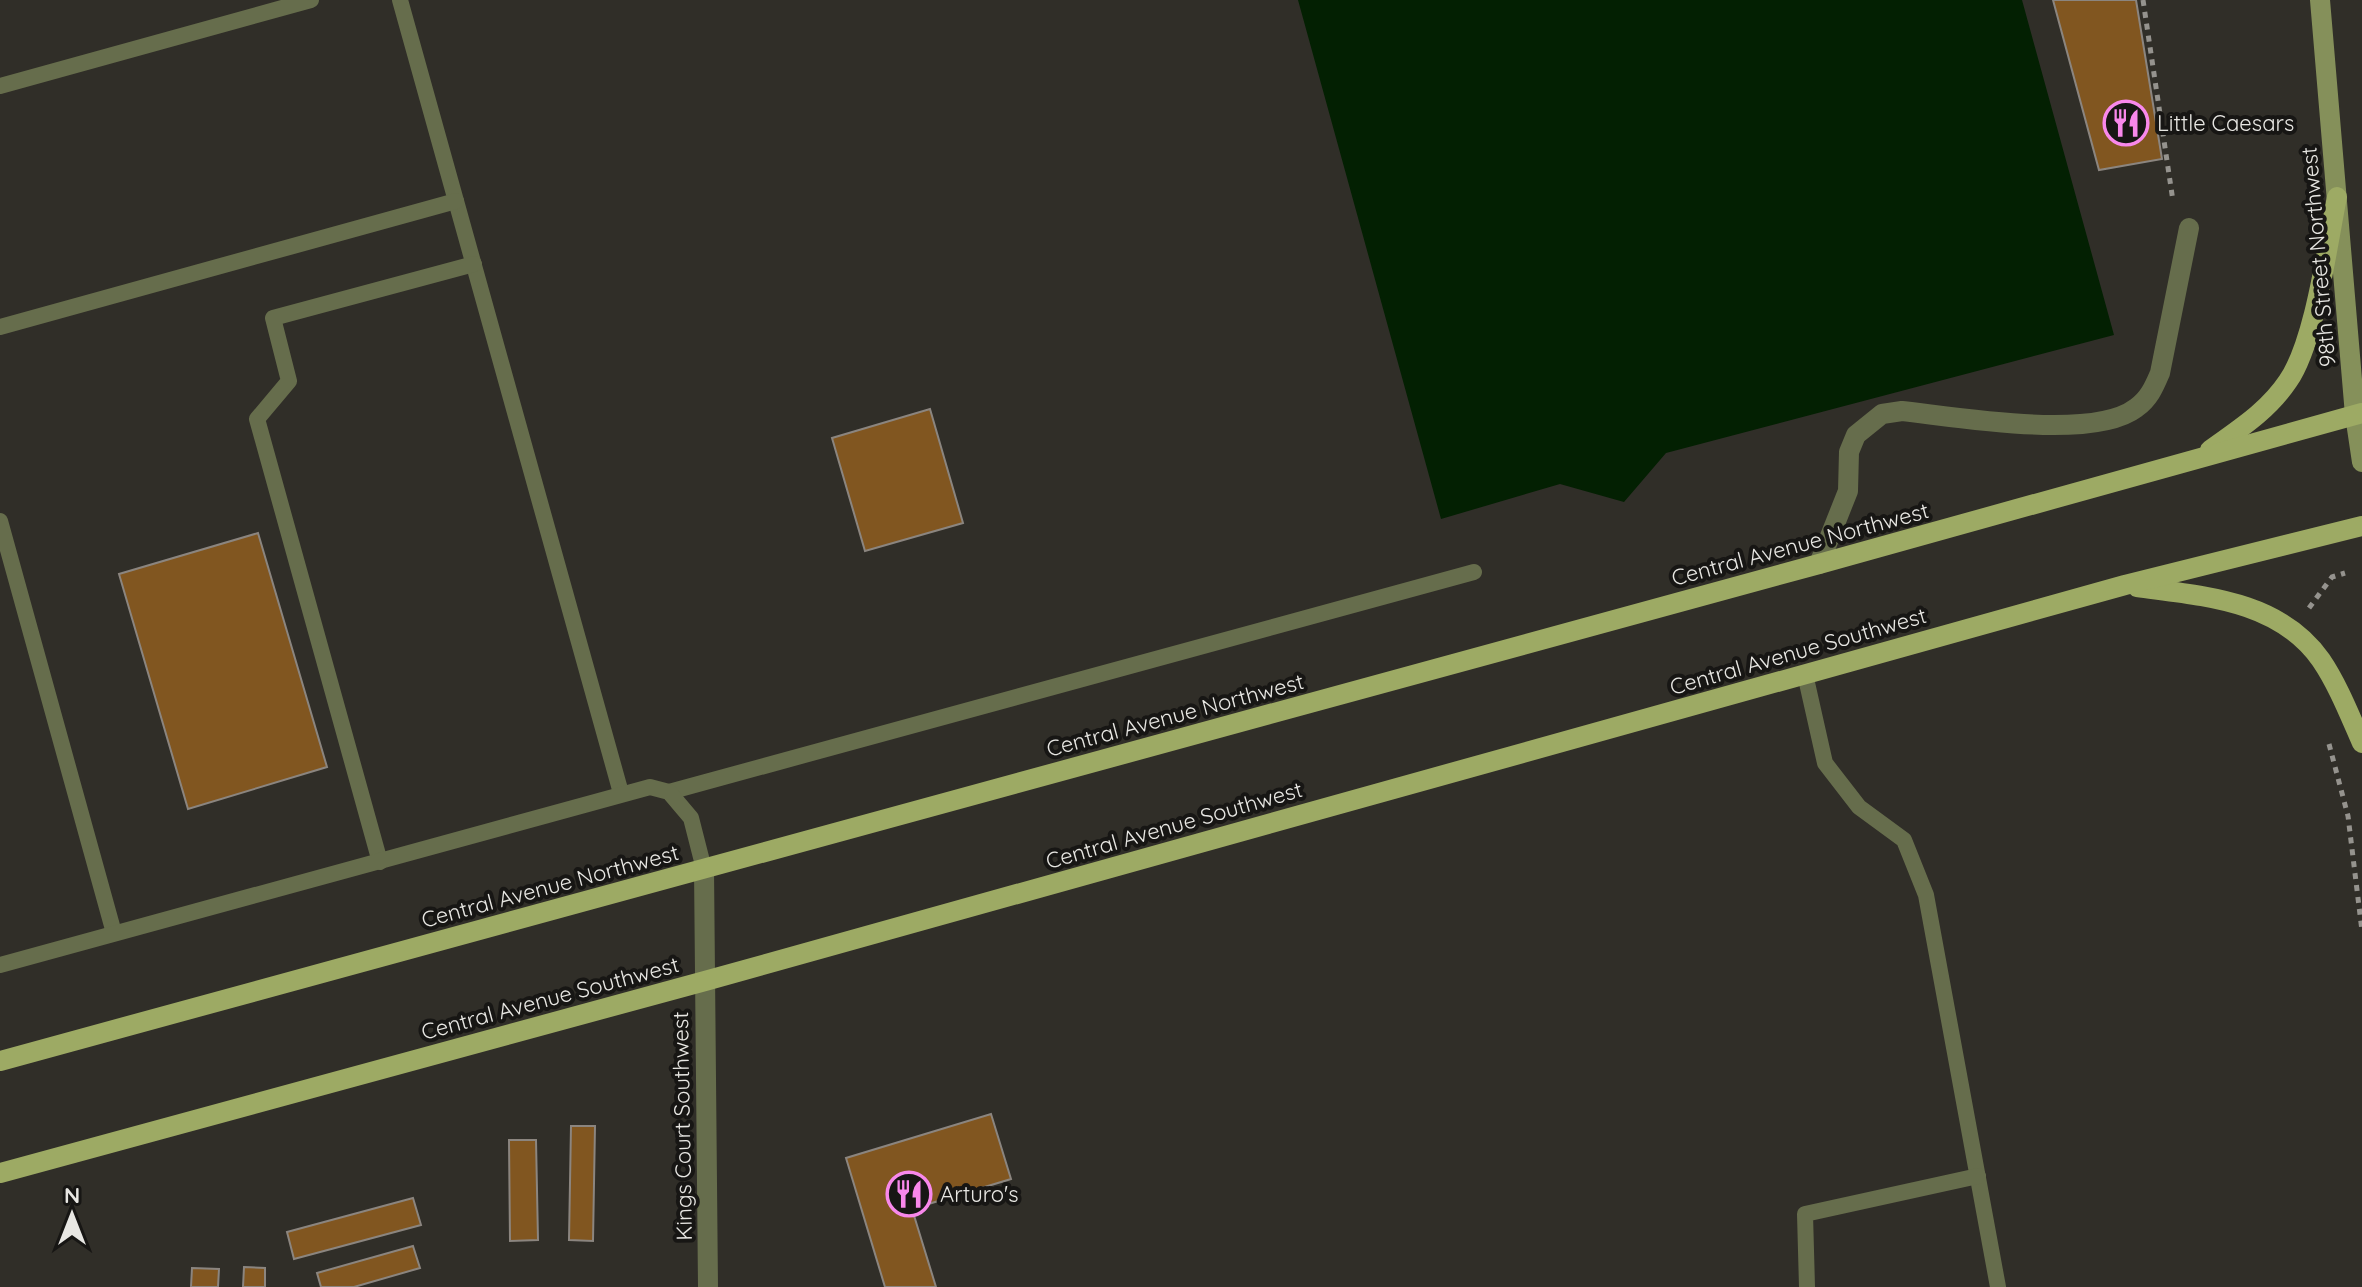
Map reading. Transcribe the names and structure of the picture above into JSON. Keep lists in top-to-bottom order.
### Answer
{
  "streets": {
    "main road": ["98th Street Northwest", "Central Avenue Northwest", "Central Avenue Southwest"],
    "street": ["Kings Court Southwest"]
  },
  "crossings": [
    ["98th Street Northwest", "Central Avenue Northwest"],
    ["Central Avenue Northwest", "Kings Court Southwest"],
    ["Central Avenue Southwest", "Kings Court Southwest"]
  ],
  "places": {
    "restaurant": ["Little Caesars", "Arturo's"]
  },
  "north": "top"
}
